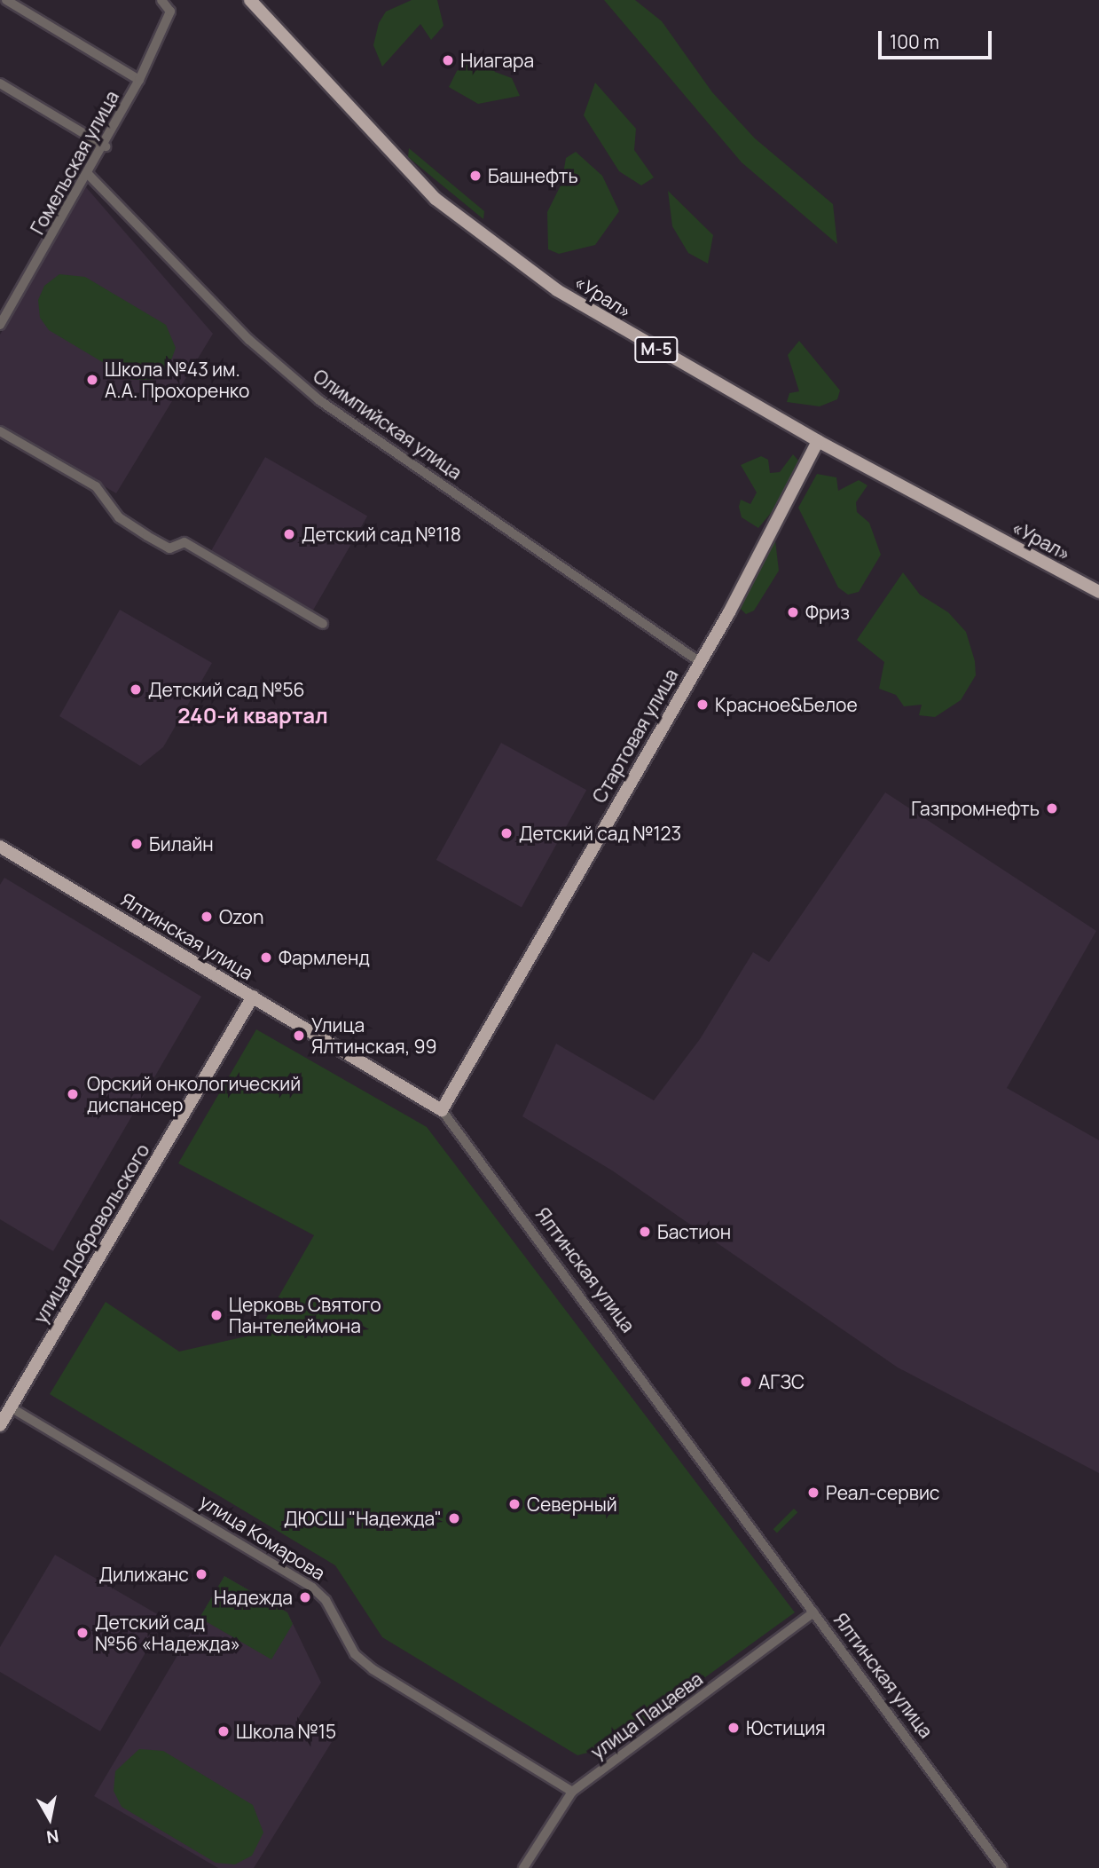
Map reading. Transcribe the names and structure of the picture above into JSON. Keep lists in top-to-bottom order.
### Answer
{
  "streets": {
    "main road": [
      "«Урал»",
      "М-5",
      "Стартовая улица",
      "Ялтинская улица",
      "улица Добровольского"
    ],
    "street": [
      "Гомельская улица",
      "Олимпийская улица",
      "улица Комарова",
      "улица Пацаева"
    ]
  },
  "crossings": [
    ["Гомельская улица", "Олимпийская улица"],
    ["«Урал»", "Стартовая улица"],
    ["Олимпийская улица", "Стартовая улица"],
    ["Стартовая улица", "Ялтинская улица"],
    ["Ялтинская улица", "улица Добровольского"],
    ["Ялтинская улица", "улица Пацаева"],
    ["улица Добровольского", "улица Комарова"],
    ["улица Комарова", "улица Пацаева"]
  ],
  "districts": ["240-й квартал"],
  "places": [
    "Ниагара",
    "Башнефть",
    "Школа №43 им. А.А. Прохоренко",
    "Детский сад №118",
    "Фриз",
    "Детский сад №56",
    "Красное&Белое",
    "Газпромнефть",
    "Детский сад №123",
    "Билайн",
    "Ozon",
    "Фармленд",
    "Улица Ялтинская, 99",
    "Орский онкологический диспансер",
    "Бастион",
    "Церковь Святого Пантелеймона",
    "АГЗС",
    "Реал-сервис",
    "Северный",
    "ДЮСШ \"Надежда\"",
    "Дилижанс",
    "Надежда",
    "Детский сад №56 «Надежда»",
    "Юстиция",
    "Школа №15"
  ],
  "scale_bar": "100 m",
  "north": "bottom"
}
